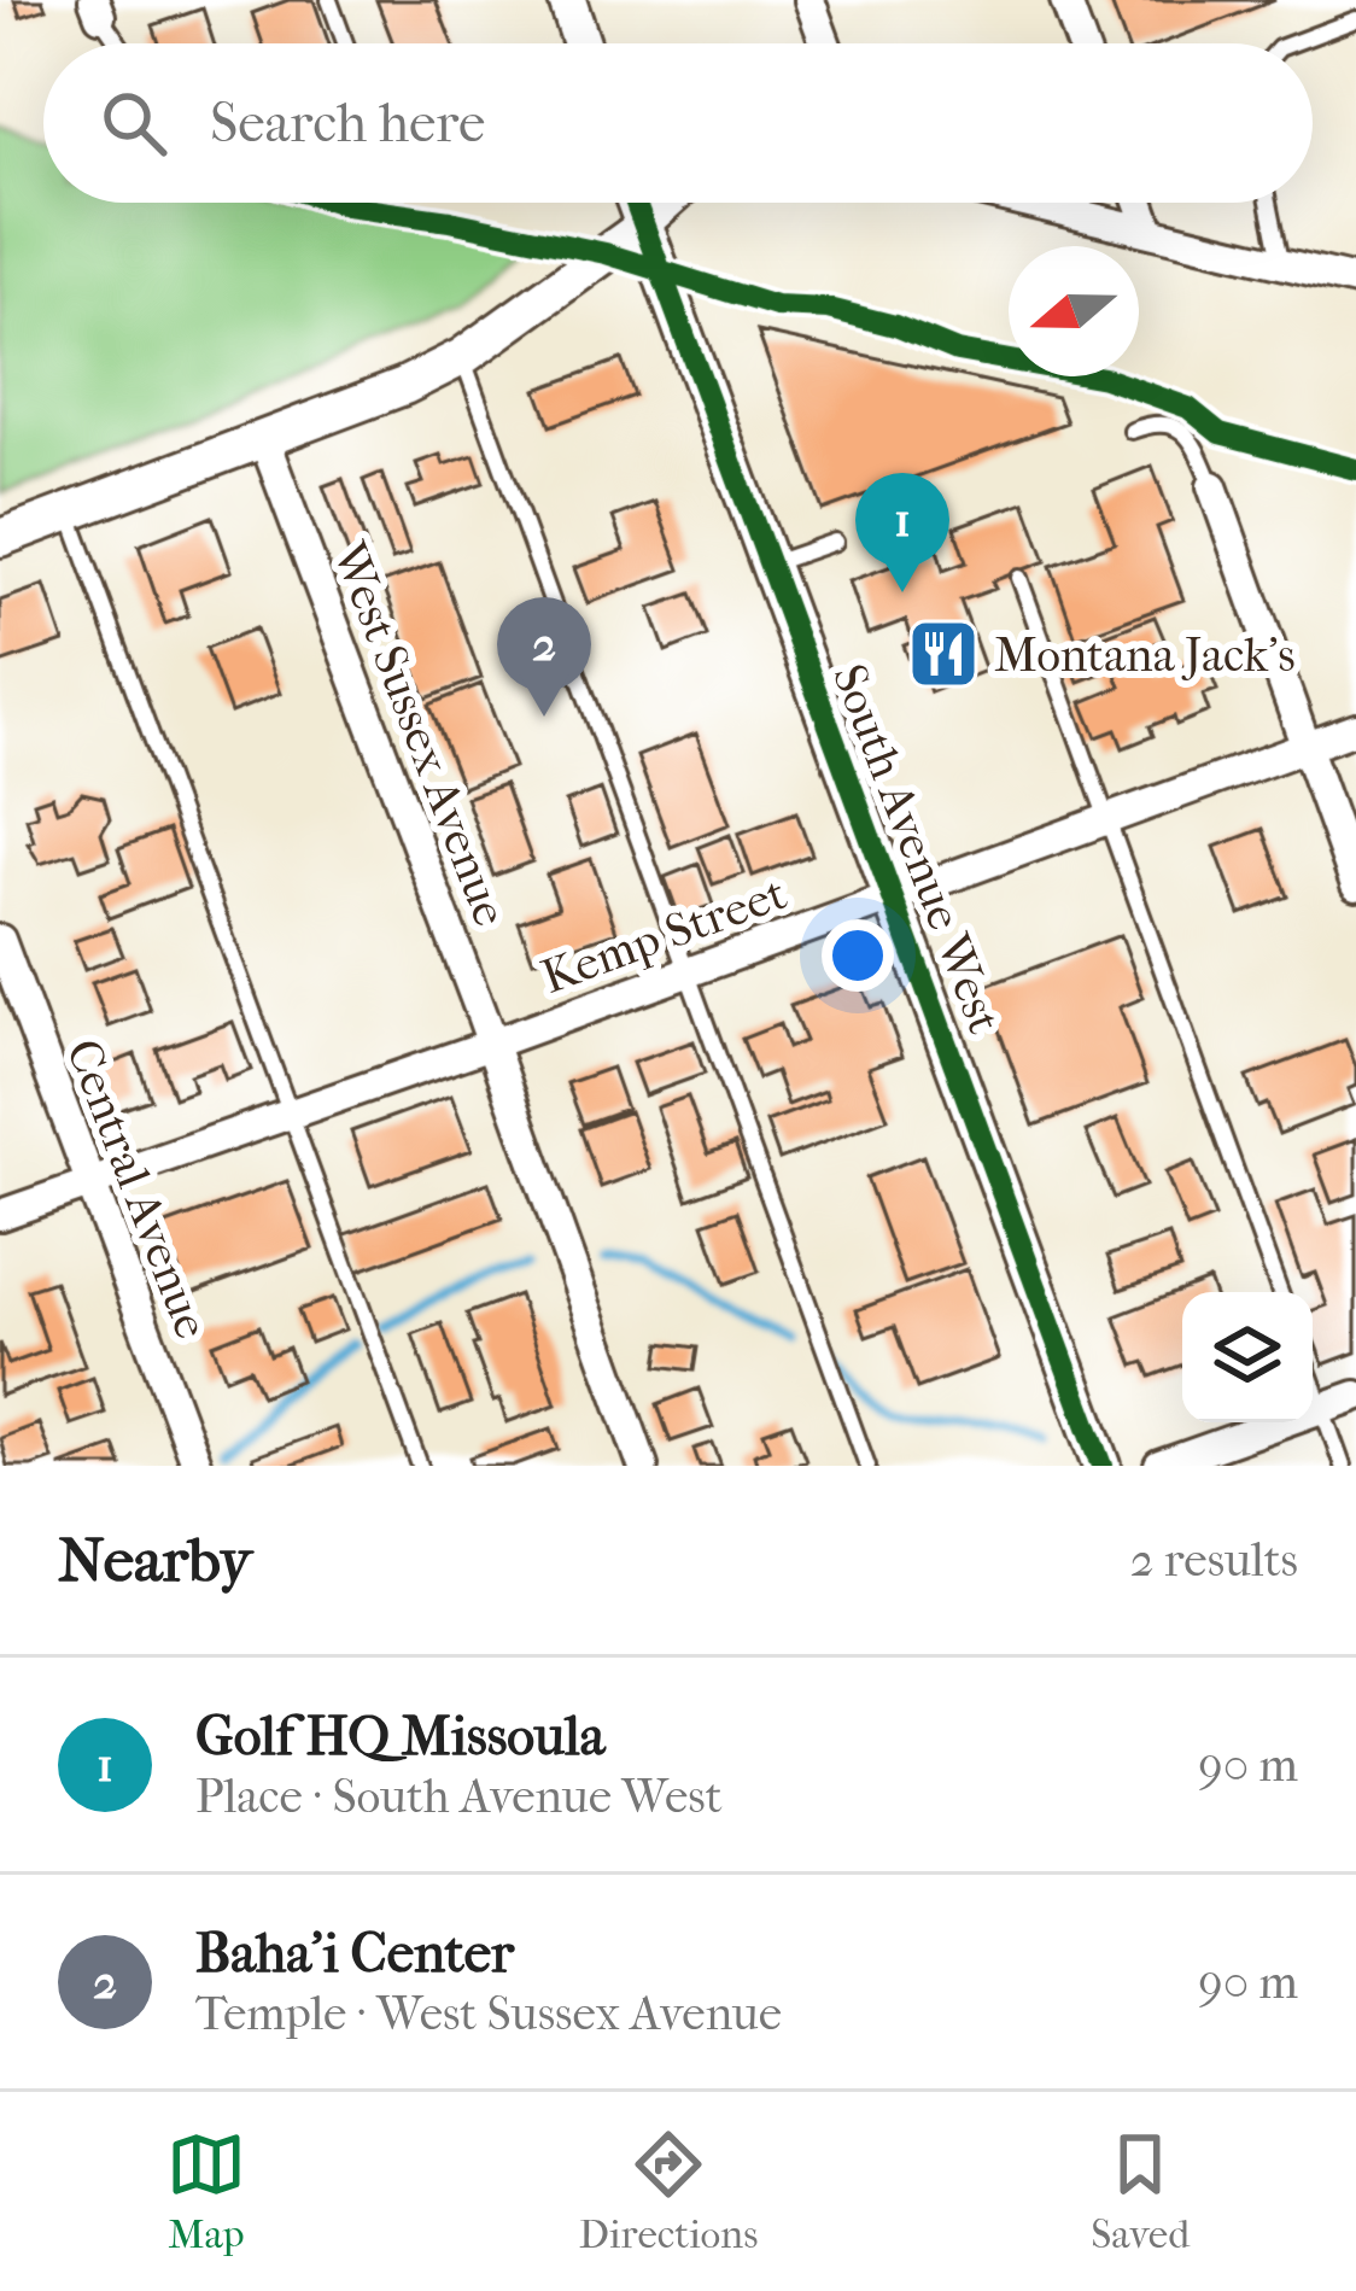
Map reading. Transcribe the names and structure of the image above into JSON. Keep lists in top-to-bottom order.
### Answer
{
  "streets": {
    "street": [
      "West Sussex Avenue",
      "South Avenue West",
      "Kemp Street",
      "Central Avenue"
    ]
  },
  "crossings": [
    ["West Sussex Avenue", "Kemp Street"],
    ["South Avenue West", "Kemp Street"],
    ["Kemp Street", "Central Avenue"]
  ],
  "places": {
    "restaurant": ["Montana Jack's"]
  },
  "north": "left",
  "page": {
    "search": "Search here",
    "pins": ["1", "2"],
    "heading": ["Nearby", "2 results"],
    "list": [
      {
        "mark": "1",
        "name": "Golf HQ Missoula",
        "note": "Place · South Avenue West",
        "value": "90 m"
      },
      {
        "mark": "2",
        "name": "Baha'i Center",
        "note": "Temple · West Sussex Avenue",
        "value": "90 m"
      }
    ],
    "nav": ["Map", "Directions", "Saved"]
  }
}
